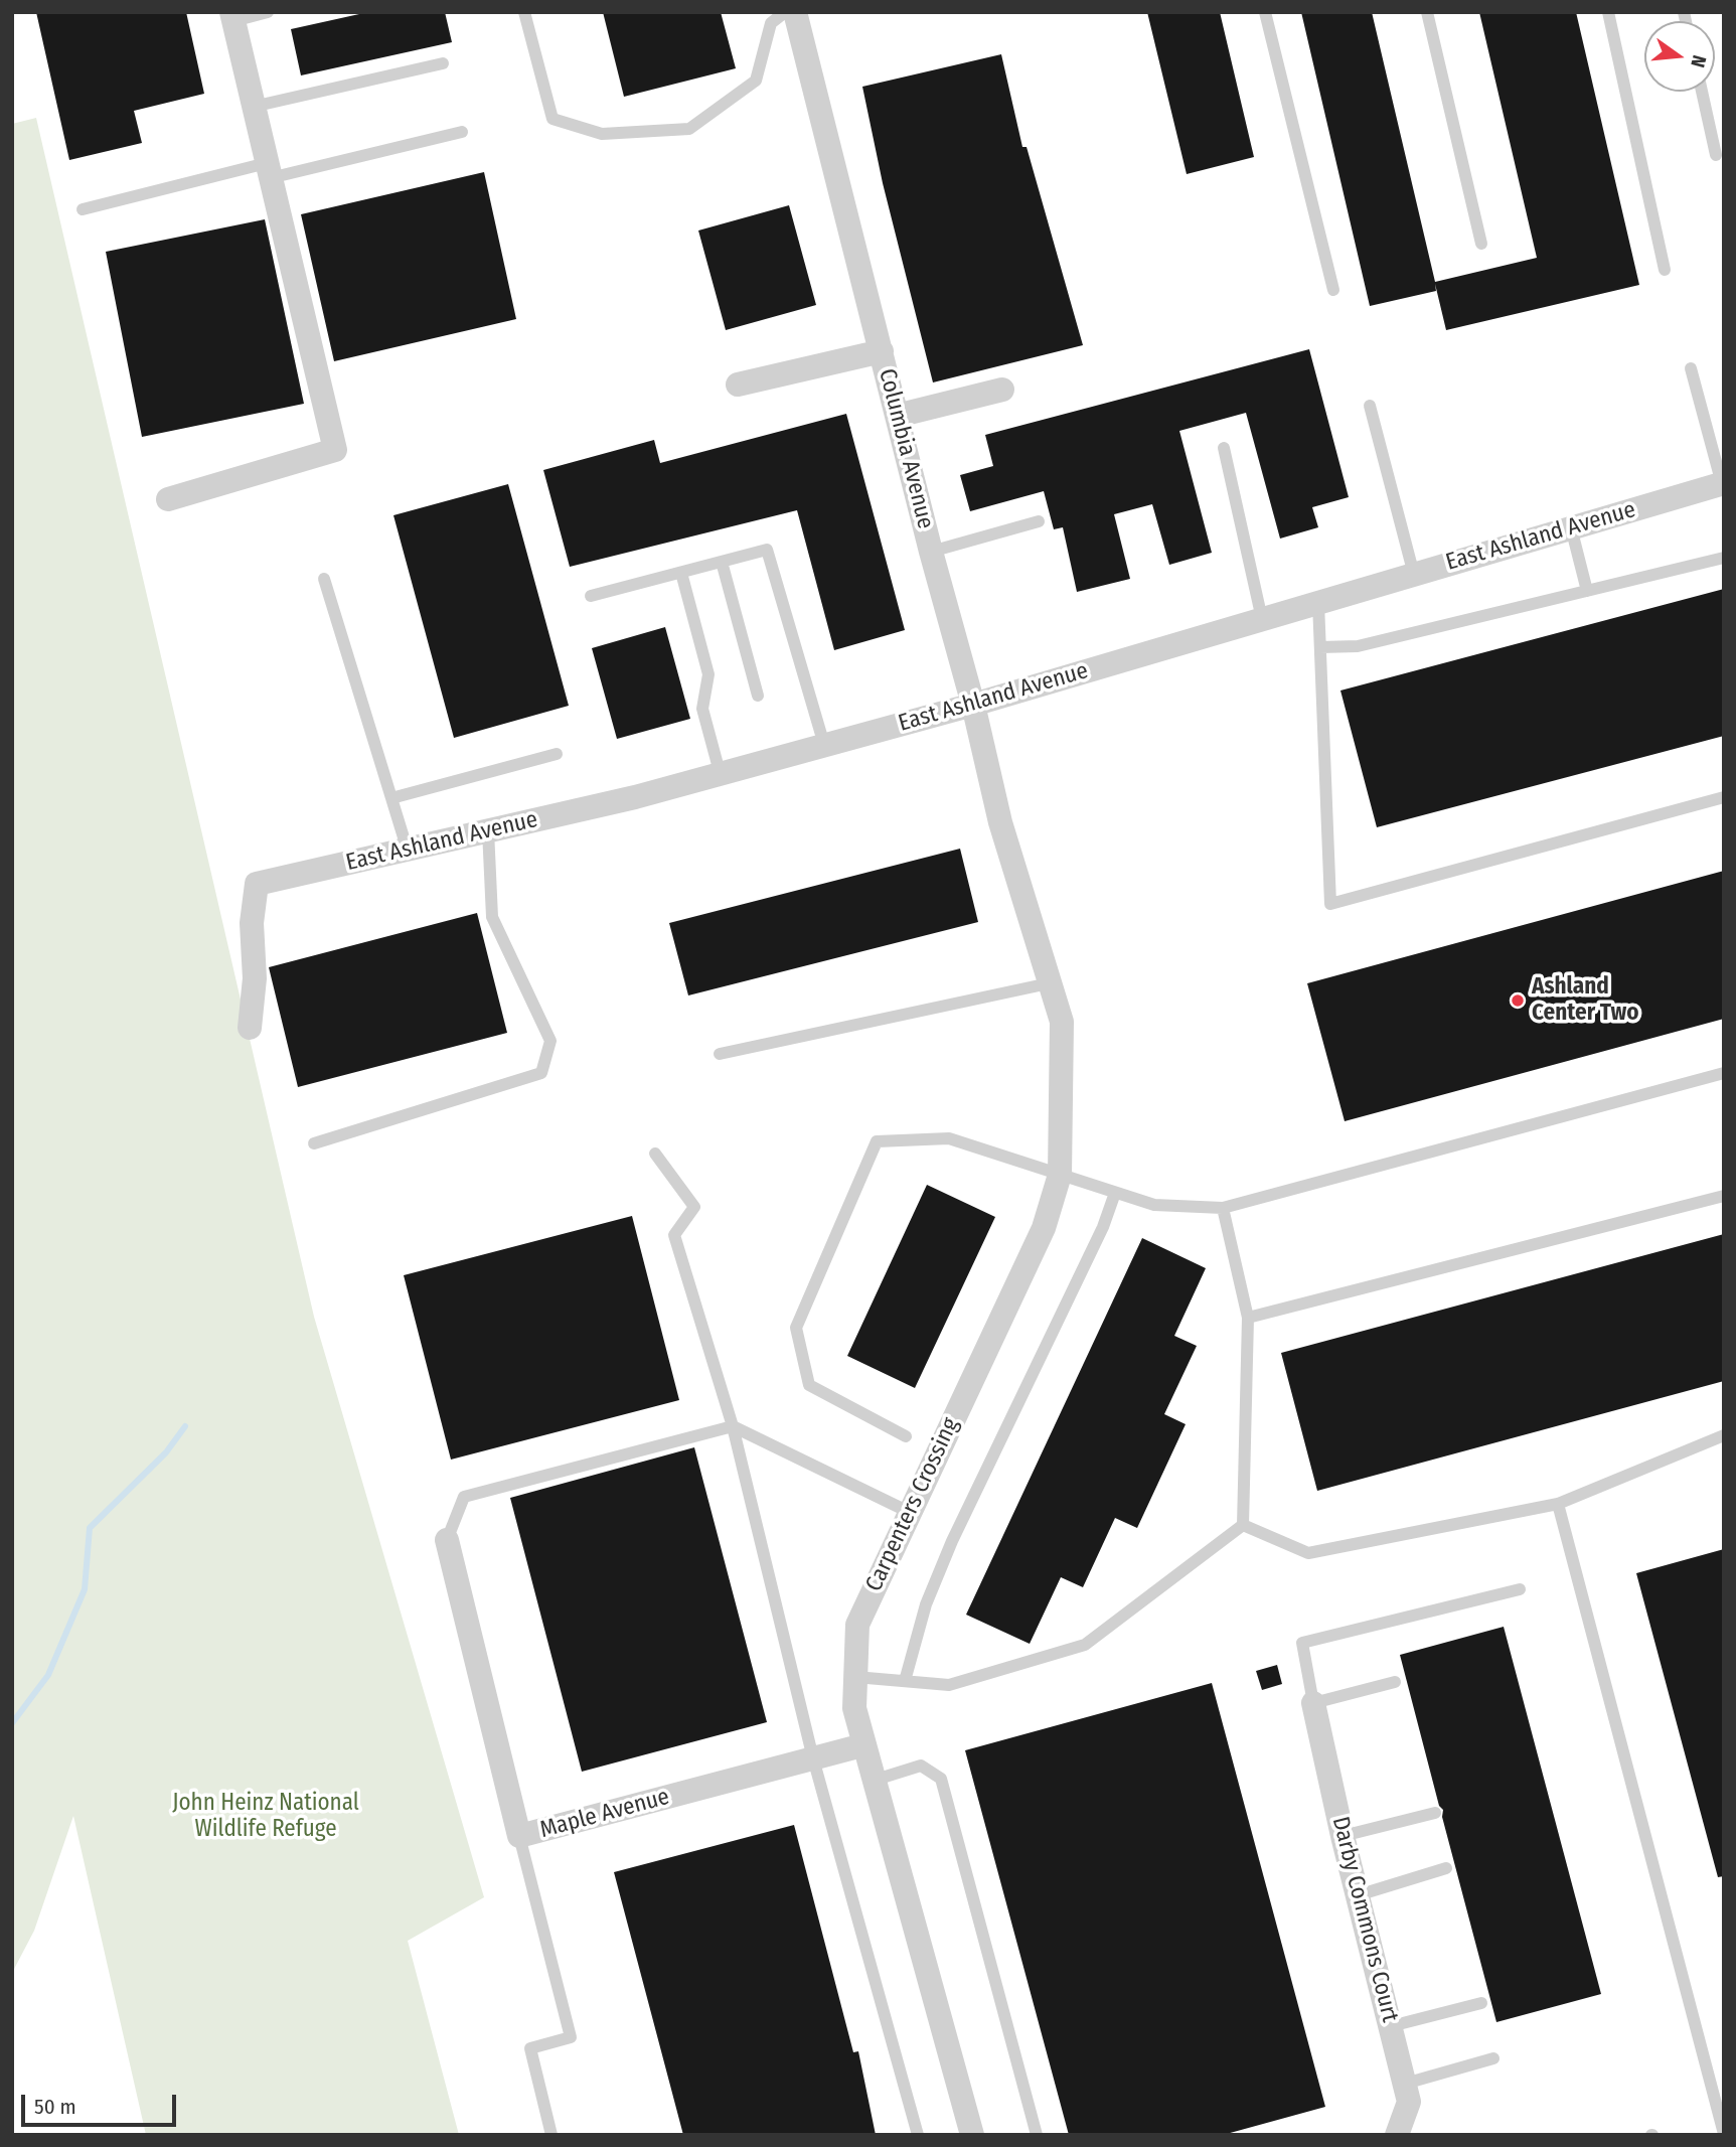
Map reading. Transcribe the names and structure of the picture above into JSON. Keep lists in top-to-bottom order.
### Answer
{
  "streets": {
    "street": [
      "Columbia Avenue",
      "East Ashland Avenue",
      "Carpenters Crossing",
      "Maple Avenue",
      "Darby Commons Court"
    ]
  },
  "crossings": [
    ["Columbia Avenue", "East Ashland Avenue"],
    ["Columbia Avenue", "Carpenters Crossing"],
    ["Carpenters Crossing", "Maple Avenue"]
  ],
  "parks": ["John Heinz National Wildlife Refuge"],
  "places": ["Ashland Center Two"],
  "scale_bar": "50 m",
  "north": "right"
}
